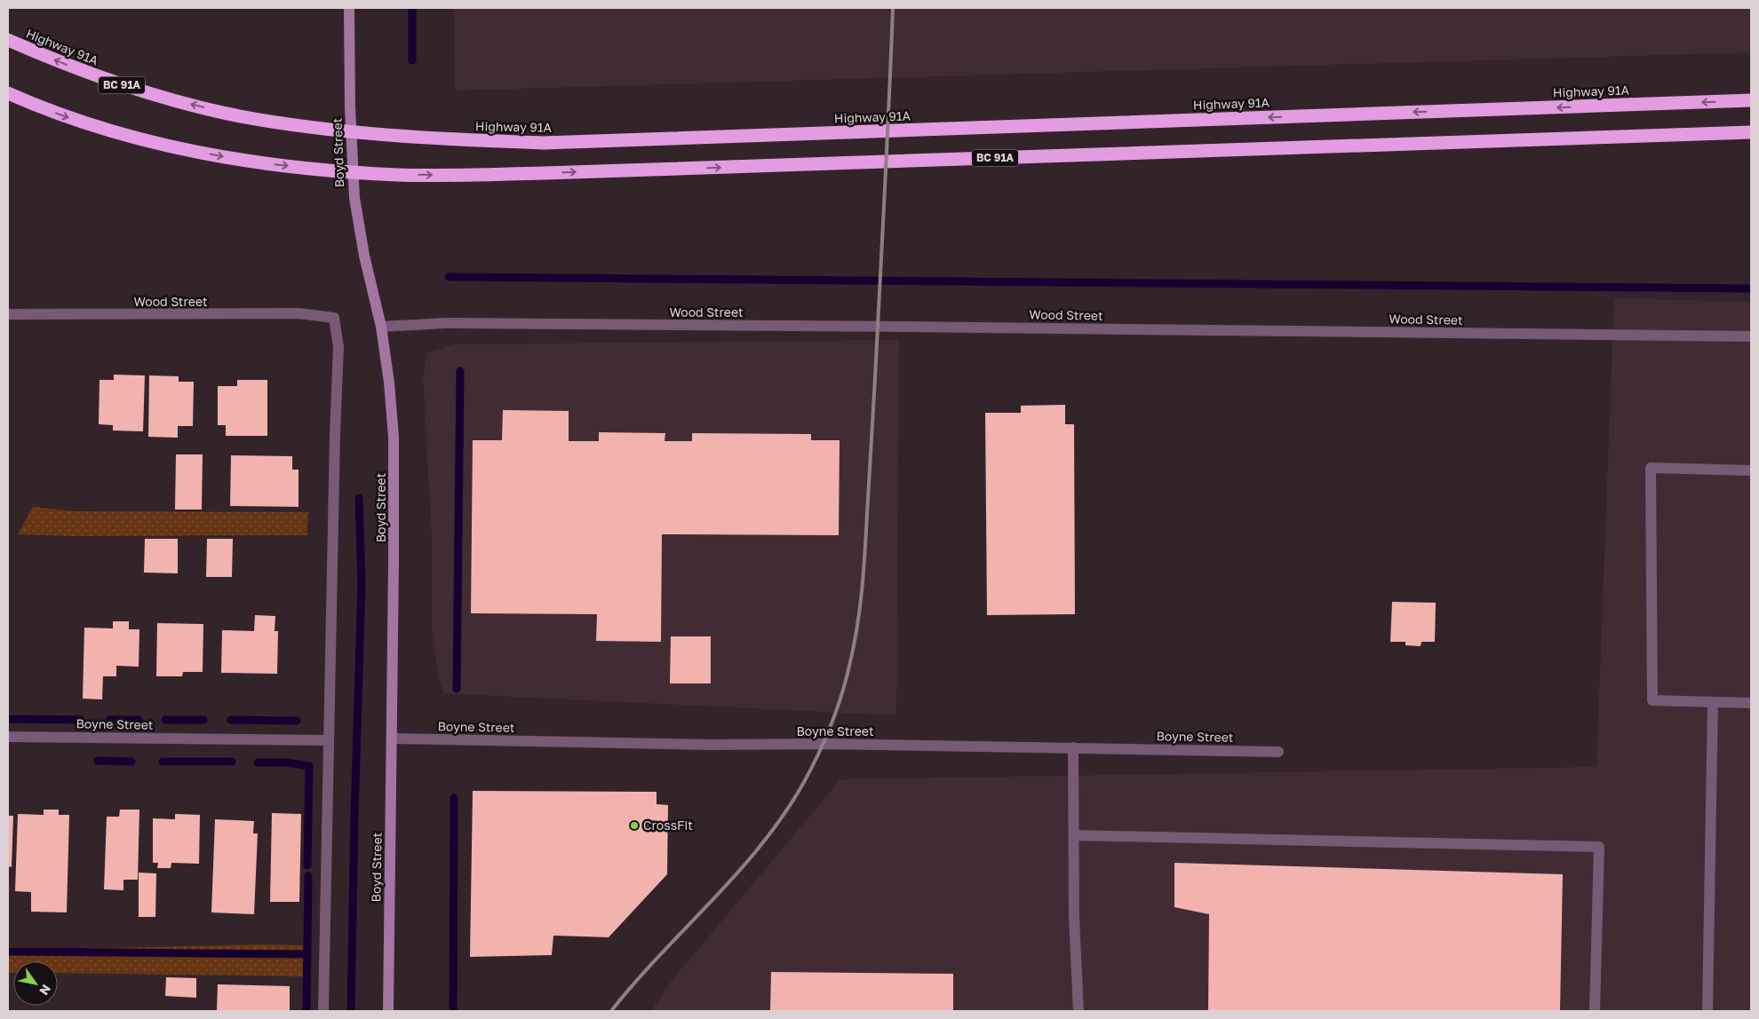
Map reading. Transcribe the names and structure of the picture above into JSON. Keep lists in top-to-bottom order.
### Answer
{
  "streets": {
    "highway": ["Highway 91A", "BC 91A"],
    "main road": ["Boyd Street"],
    "street": ["Wood Street", "Boyne Street"]
  },
  "crossings": [
    ["Boyd Street", "Wood Street"],
    ["Boyd Street", "Boyne Street"],
    ["Wood Street", "Boyne Street"]
  ],
  "places": ["CrossFit"],
  "north": "bottom right"
}
